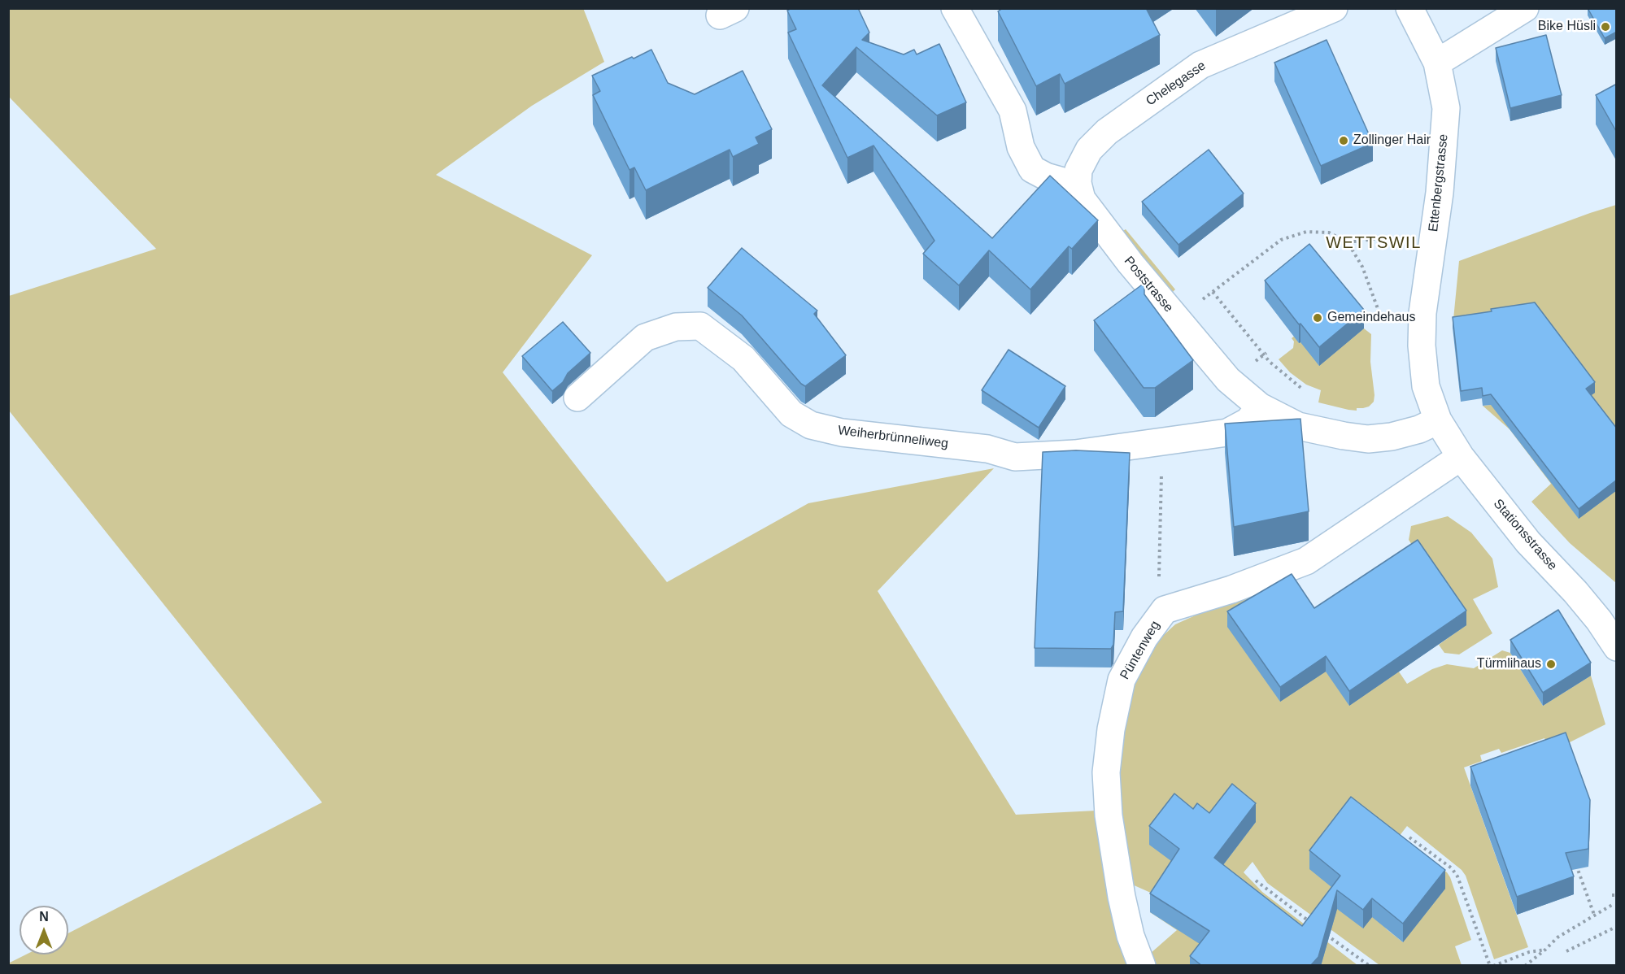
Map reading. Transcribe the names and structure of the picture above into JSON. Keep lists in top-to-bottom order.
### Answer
{
  "streets": {
    "street": [
      "Chelegasse",
      "Ettenbergstrasse",
      "Poststrasse",
      "Weiherbrünneliweg",
      "Stationsstrasse",
      "Püntenweg"
    ]
  },
  "crossings": [
    ["Chelegasse", "Poststrasse"],
    ["Ettenbergstrasse", "Poststrasse"],
    ["Ettenbergstrasse", "Stationsstrasse"],
    ["Poststrasse", "Weiherbrünneliweg"],
    ["Poststrasse", "Stationsstrasse"],
    ["Stationsstrasse", "Püntenweg"]
  ],
  "districts": ["WETTSWIL"],
  "places": [
    "Bike Hüsli",
    "Zollinger Hair",
    "Gemeindehaus",
    "Türmlihaus"
  ],
  "north": "top"
}
